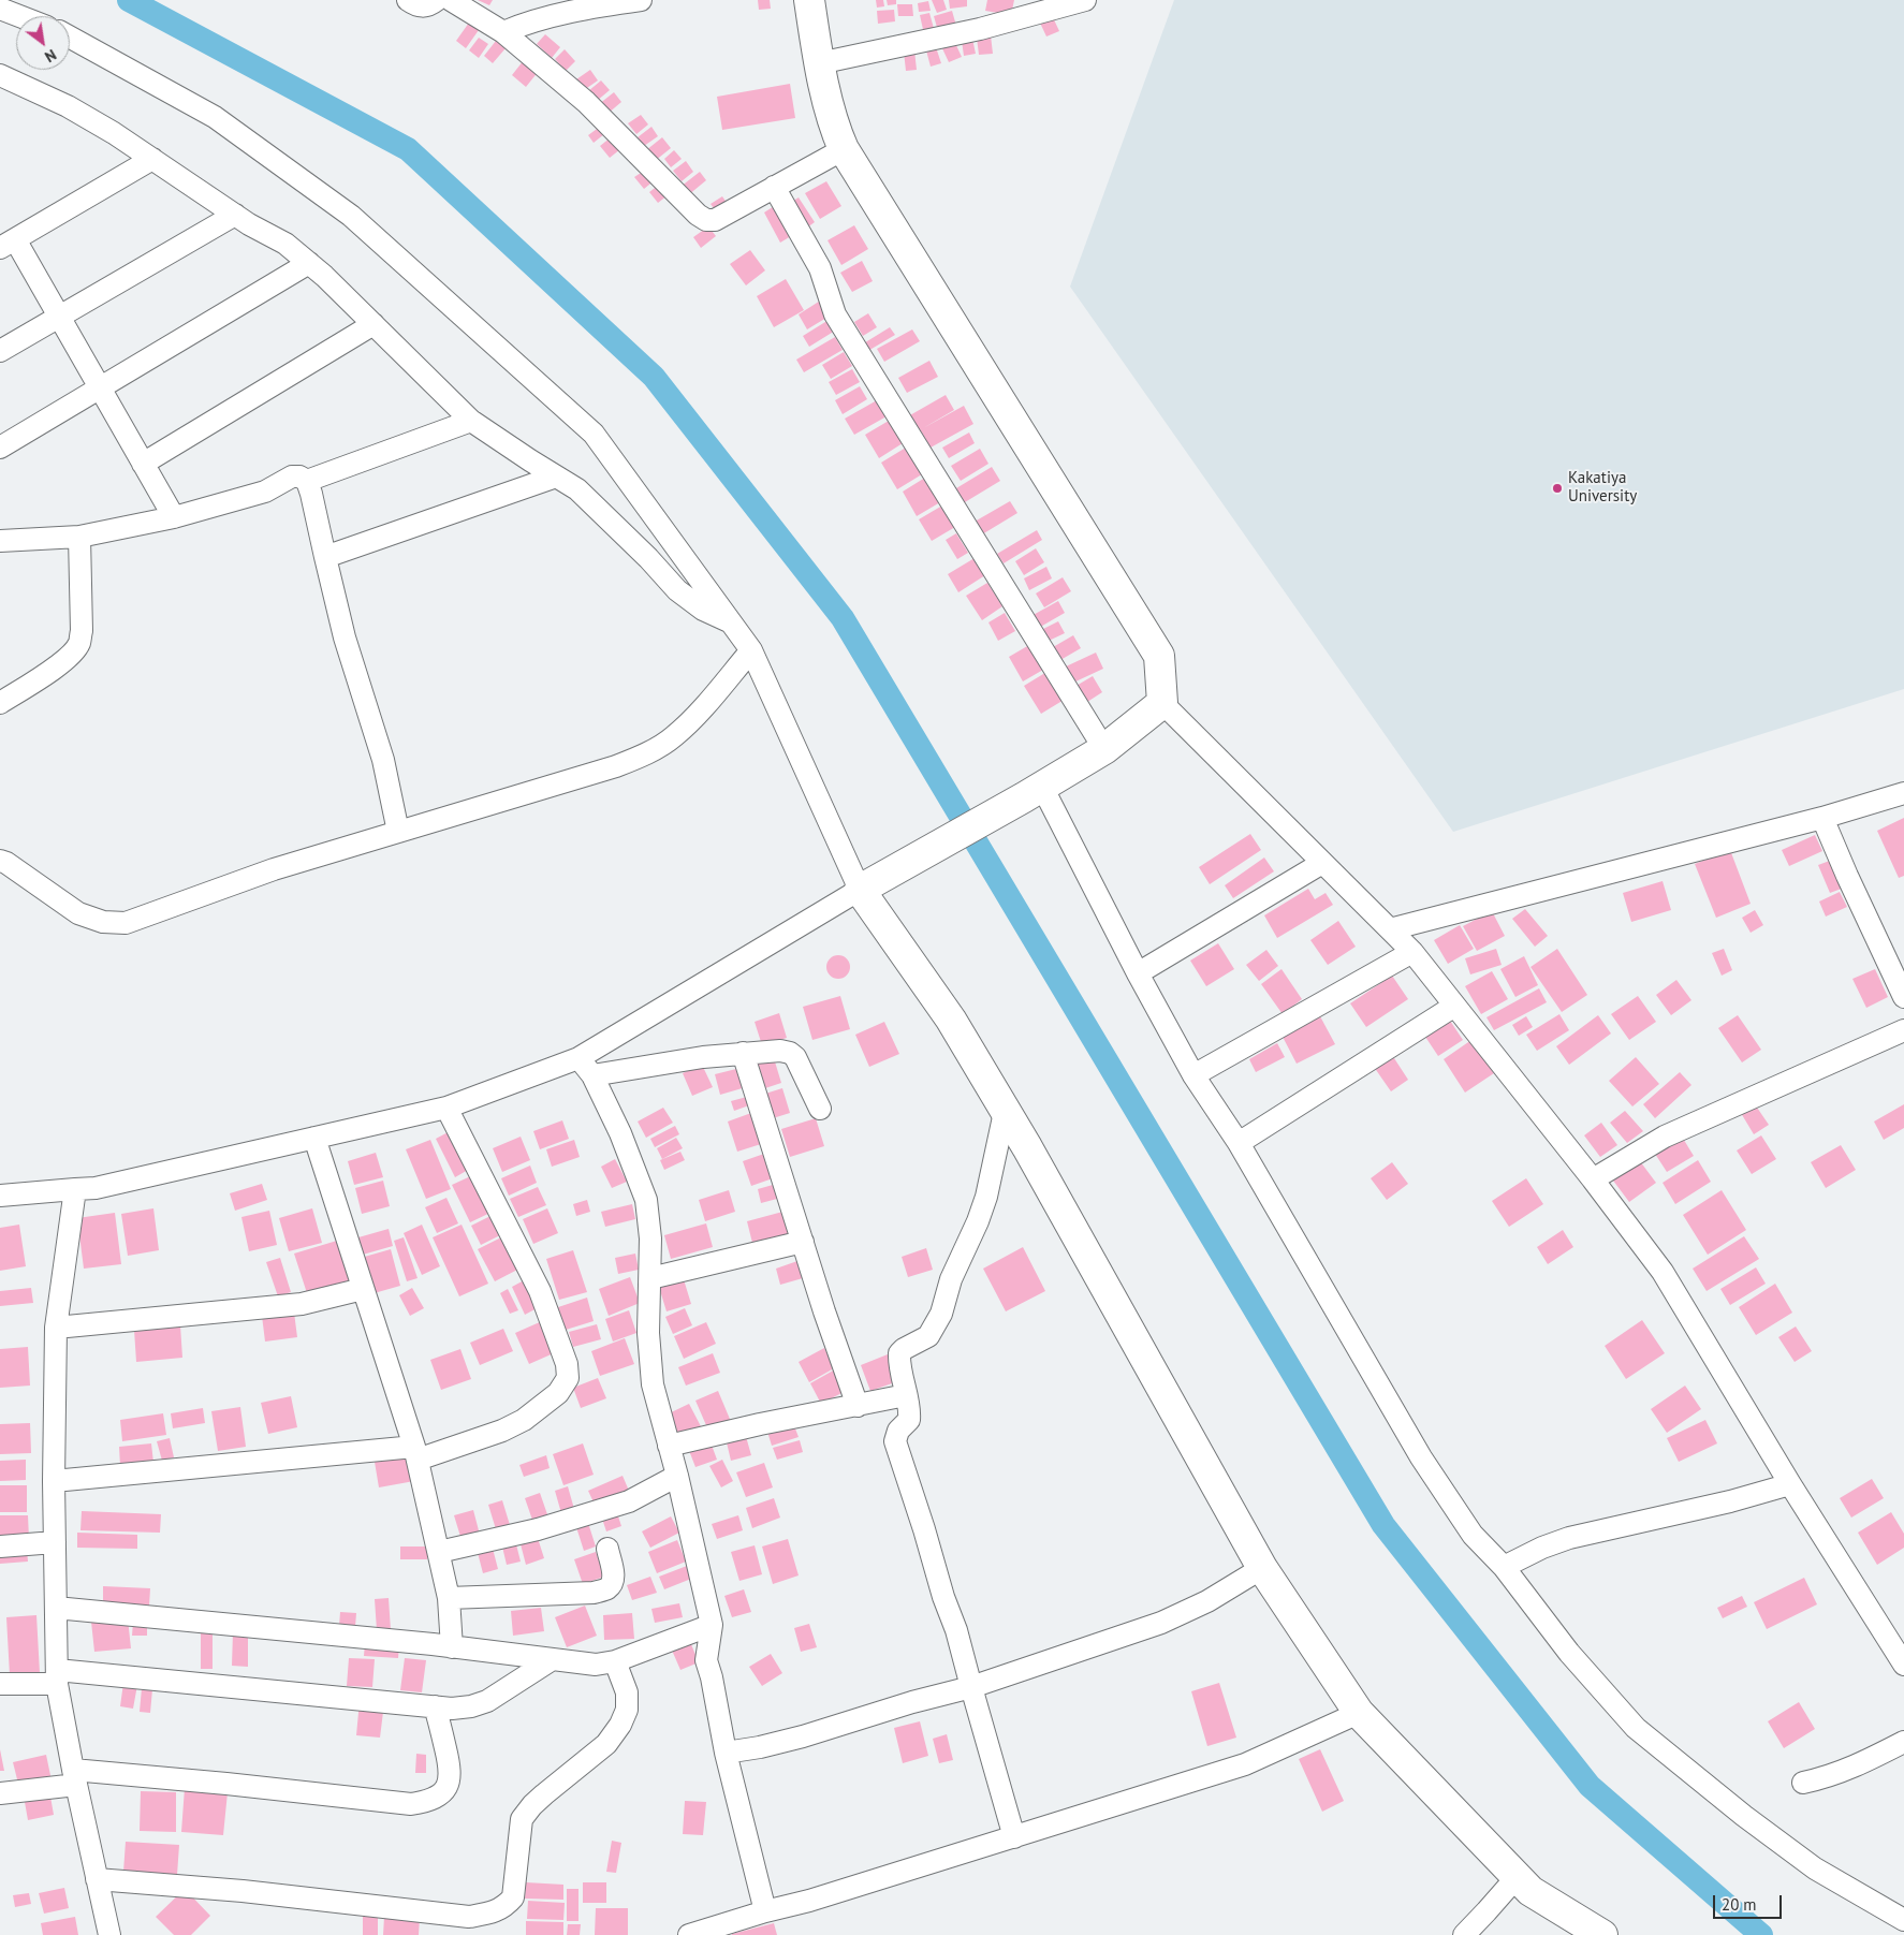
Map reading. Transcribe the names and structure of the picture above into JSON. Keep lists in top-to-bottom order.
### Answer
{
  "places": ["Kakatiya University"],
  "scale_bar": "20 m",
  "north": "bottom right"
}
